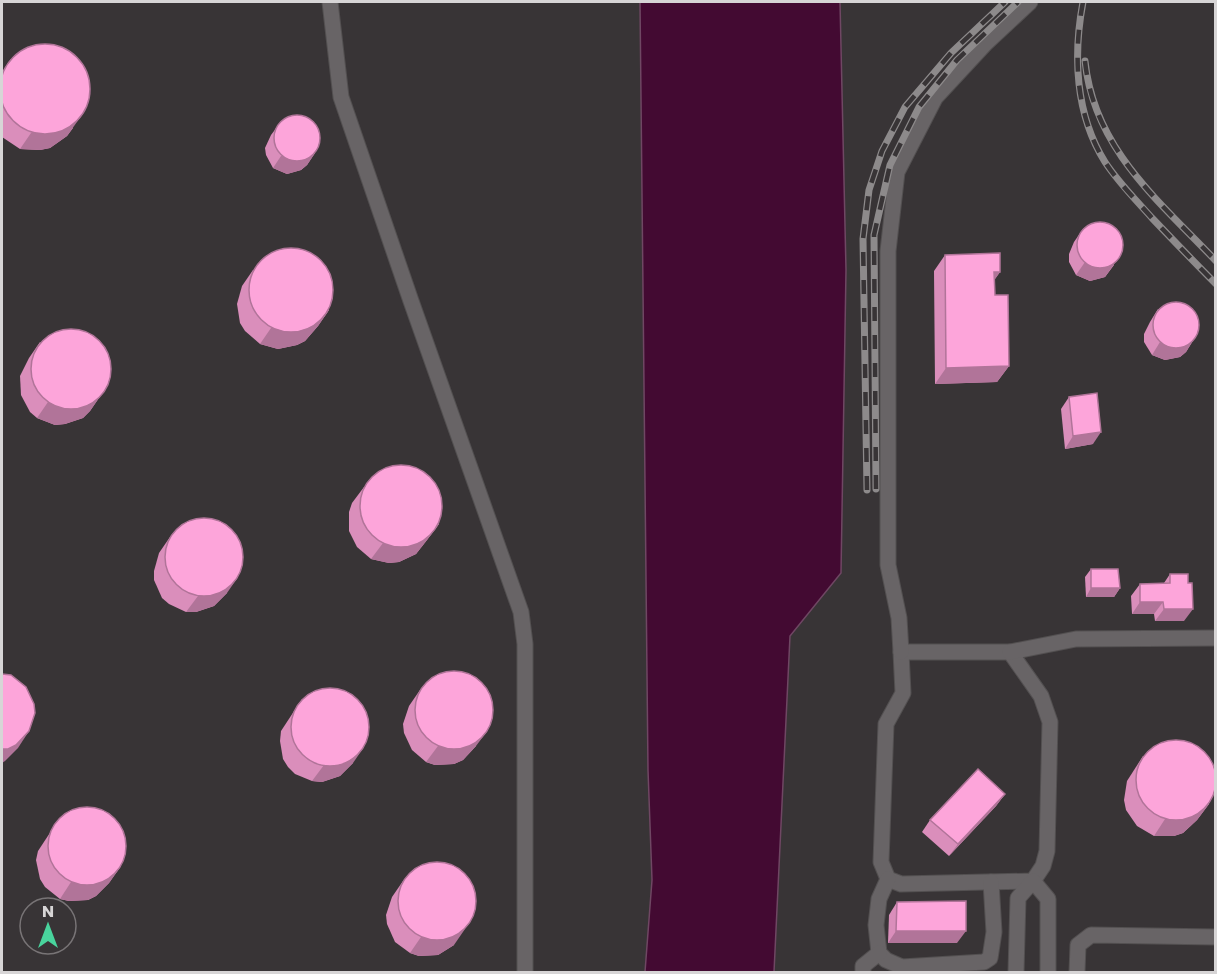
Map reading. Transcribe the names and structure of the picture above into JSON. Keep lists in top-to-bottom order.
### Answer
{
  "north": "top"
}
